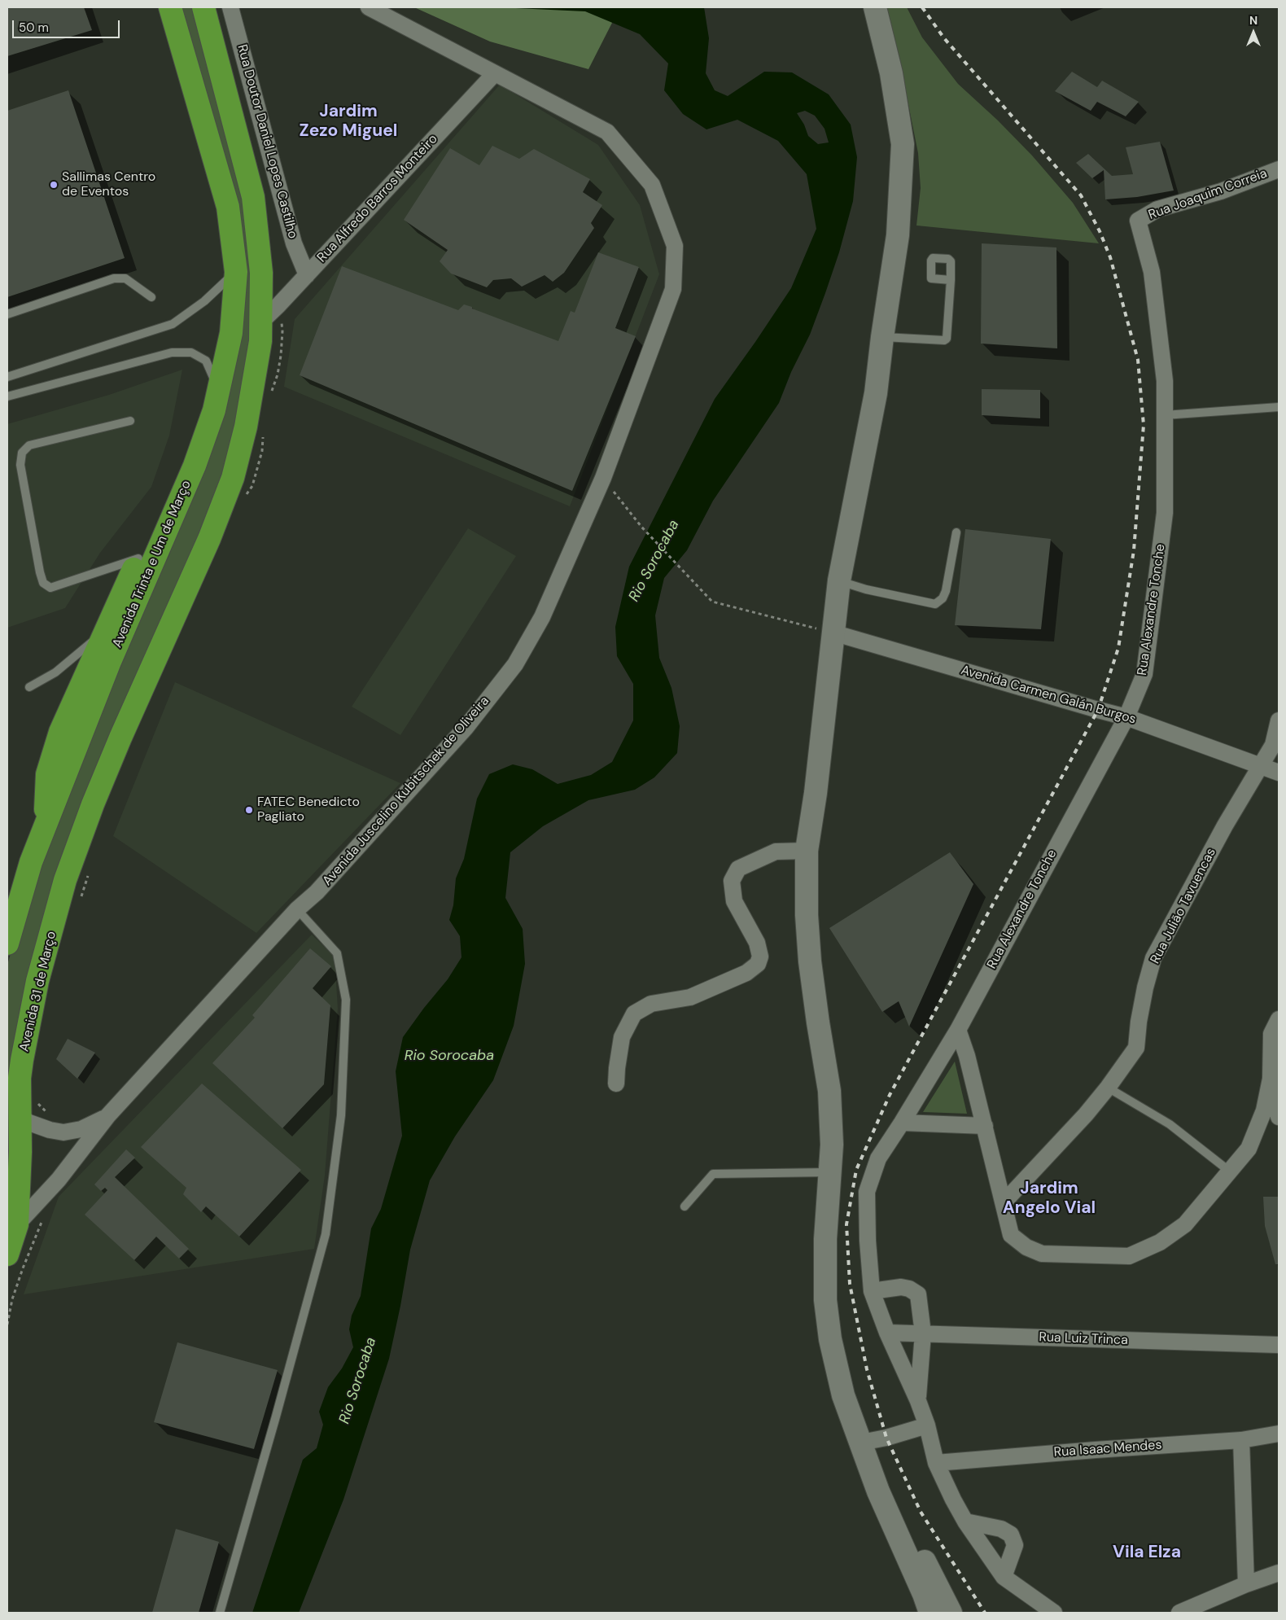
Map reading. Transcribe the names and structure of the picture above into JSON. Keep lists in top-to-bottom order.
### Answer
{
  "streets": {
    "highway": ["Avenida Trinta e Um de Março", "Avenida 31 de Março"],
    "street": [
      "Rua Doutor Daniel Lopes Castilho",
      "Rua Joaquim Correia",
      "Rua Alfredo Barros Monteiro",
      "Rua Alexandre Tonche",
      "Avenida Carmen Galán Burgos",
      "Avenida Juscelino Kubitschek de Oliveira",
      "Rua Julião Tavuencas",
      "Rua Luiz Trinca",
      "Rua Isaac Mendes"
    ]
  },
  "crossings": [
    ["Rua Doutor Daniel Lopes Castilho", "Rua Alfredo Barros Monteiro"],
    ["Rua Joaquim Correia", "Rua Alexandre Tonche"],
    ["Rua Alfredo Barros Monteiro", "Avenida Juscelino Kubitschek de Oliveira"],
    ["Rua Alfredo Barros Monteiro", "Avenida 31 de Março"],
    ["Rua Alexandre Tonche", "Avenida Carmen Galán Burgos"],
    ["Rua Alexandre Tonche", "Rua Luiz Trinca"],
    ["Rua Alexandre Tonche", "Rua Isaac Mendes"],
    ["Avenida Carmen Galán Burgos", "Rua Julião Tavuencas"],
    ["Avenida Juscelino Kubitschek de Oliveira", "Avenida 31 de Março"]
  ],
  "districts": ["Jardim Zezo Miguel", "Jardim Angelo Vial", "Vila Elza"],
  "water": ["Rio Sorocaba"],
  "places": ["Sallimas Centro de Eventos", "FATEC Benedicto Pagliato"],
  "scale_bar": "50 m",
  "north": "top"
}
